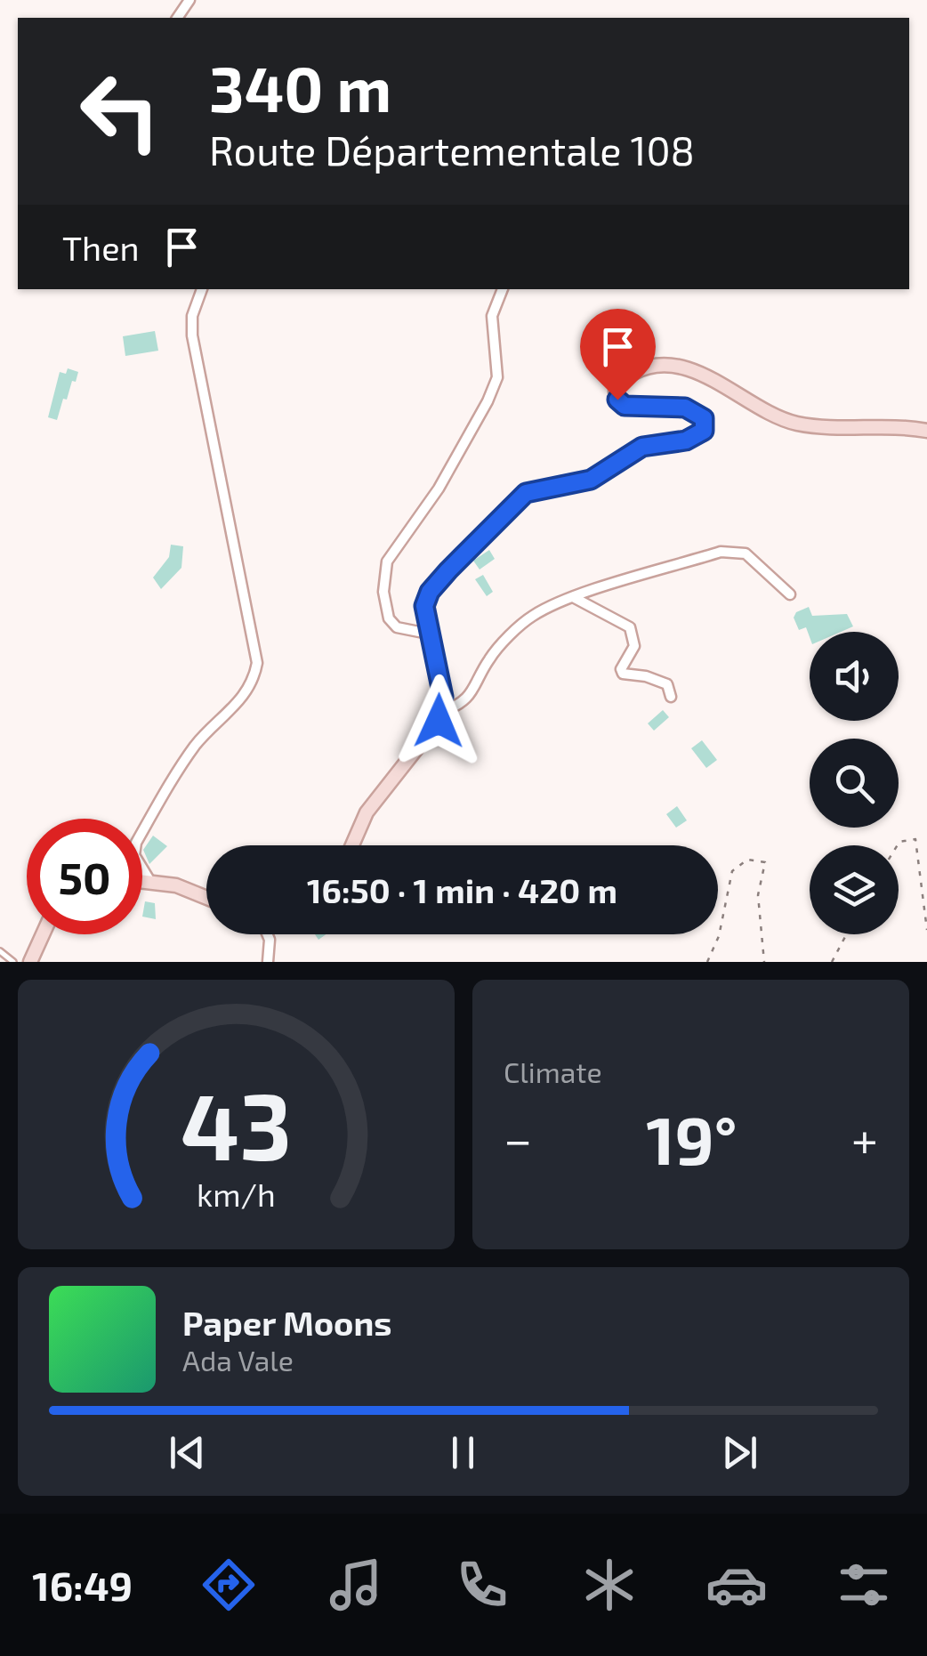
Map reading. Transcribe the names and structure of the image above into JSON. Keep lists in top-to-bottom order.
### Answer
{
  "page": {
    "turn": ["340 m", "Route Départementale 108"],
    "then": "Then",
    "limit": "50",
    "trip": "16:50 · 1 min · 420 m",
    "tile": "Climate",
    "heat": ["−", "19°", "+"],
    "song": ["Paper Moons", "Ada Vale"],
    "tabs": "16:49",
    "gauge": ["43", "km/h"]
  }
}
